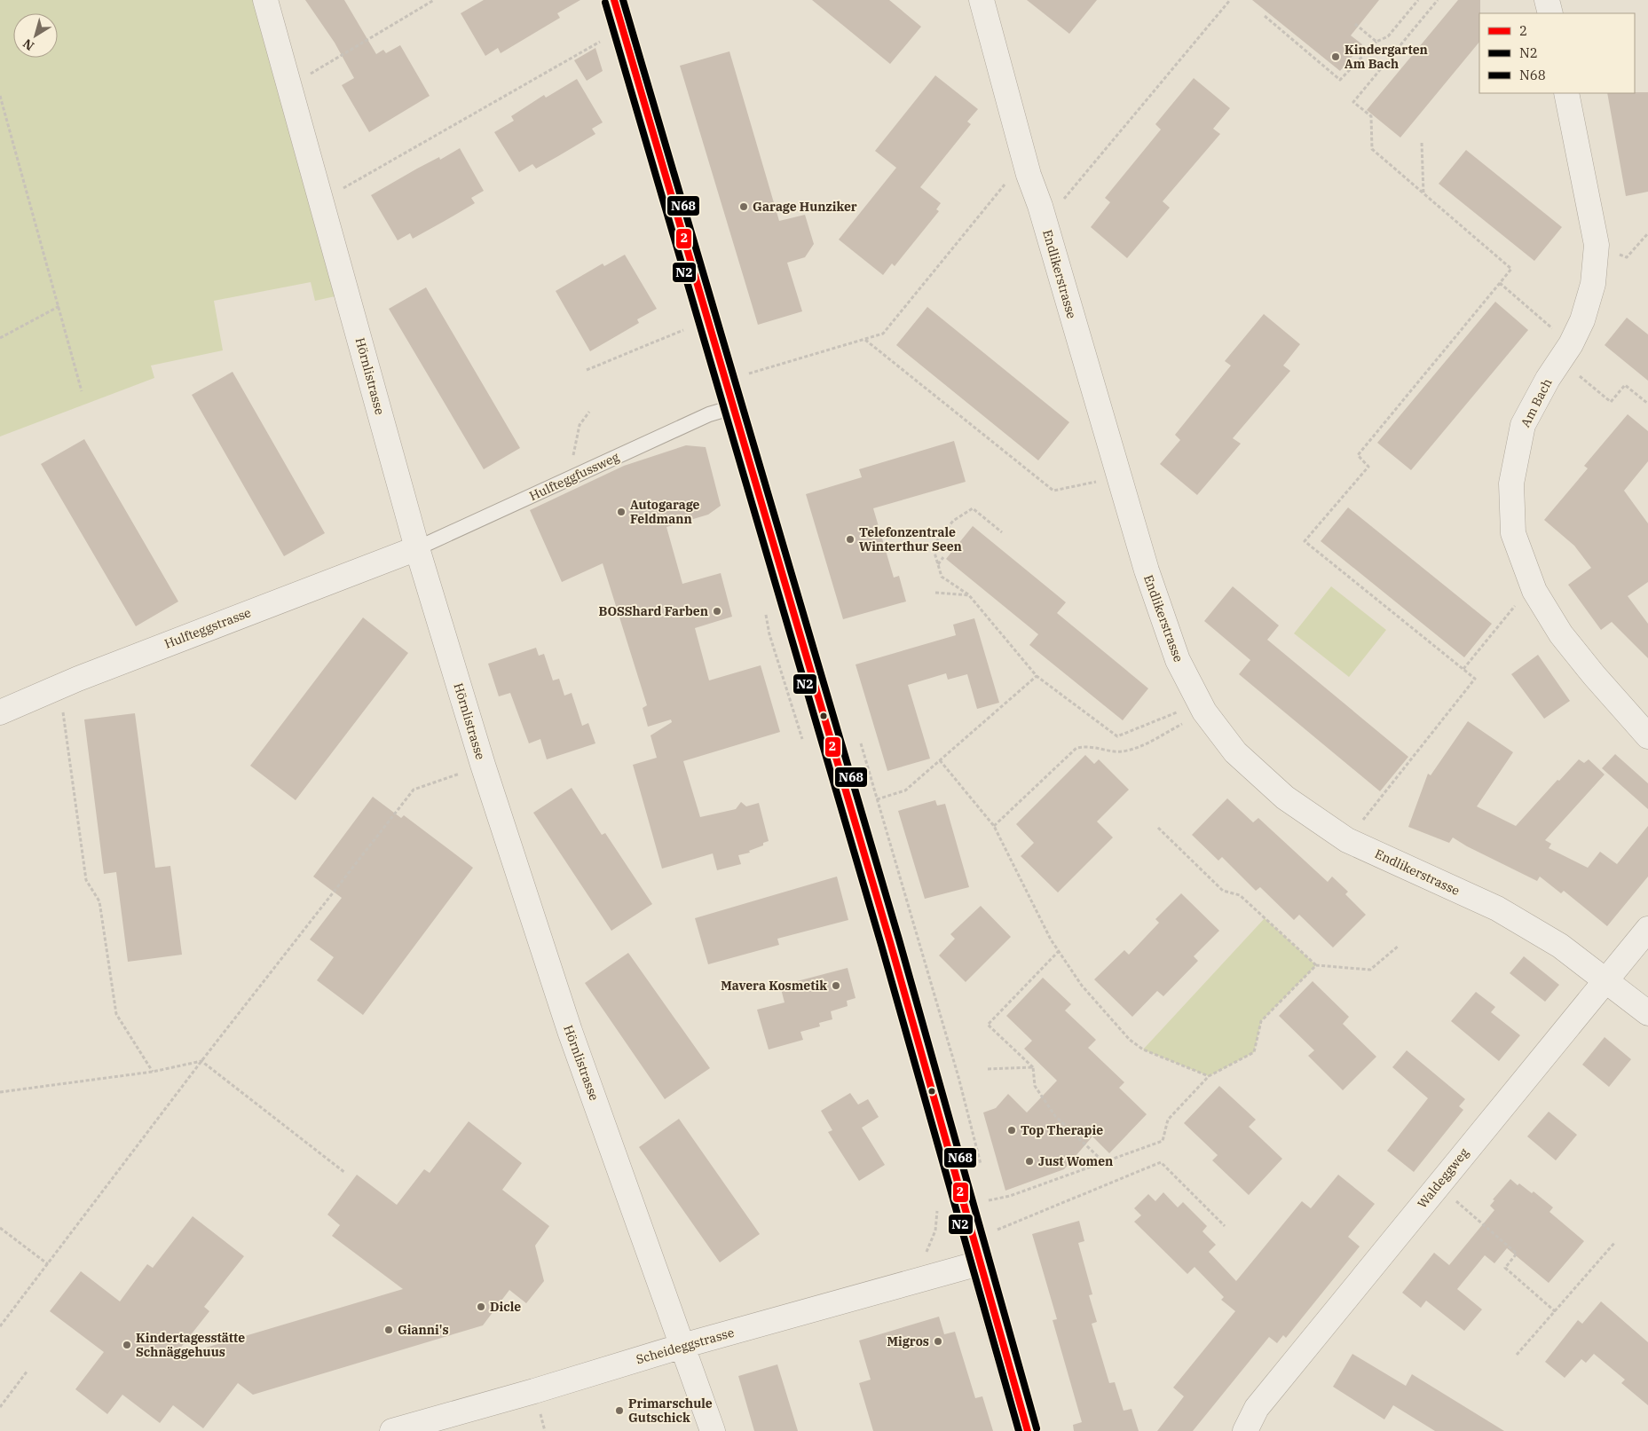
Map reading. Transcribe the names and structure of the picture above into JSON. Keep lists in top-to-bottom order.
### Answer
{
  "streets": {
    "street": [
      "Endlikerstrasse",
      "Hörnlistrasse",
      "Am Bach",
      "Hulfteggstrasse",
      "Waldeggweg",
      "Scheideggstrasse"
    ],
    "lane": ["Hulfteggfussweg"]
  },
  "crossings": [
    ["Endlikerstrasse", "Waldeggweg"],
    ["Hörnlistrasse", "Hulfteggfussweg"],
    ["Hörnlistrasse", "Hulfteggstrasse"],
    ["Hörnlistrasse", "Scheideggstrasse"],
    ["Hulfteggfussweg", "Hulfteggstrasse"]
  ],
  "places": [
    "Kindergarten Am Bach",
    "Garage Hunziker",
    "Autogarage Feldmann",
    "Telefonzentrale Winterthur Seen",
    "BOSShard Farben",
    "Mavera Kosmetik",
    "Top Therapie",
    "Just Women",
    "Dicle",
    "Gianni's",
    "Migros",
    "Kindertagesstätte Schnäggehuus",
    "Primarschule Gutschick"
  ],
  "lines": ["transit line 2", "transit line N68", "transit line N2"],
  "legend": ["2", "N2", "N68"],
  "north": "bottom left"
}
